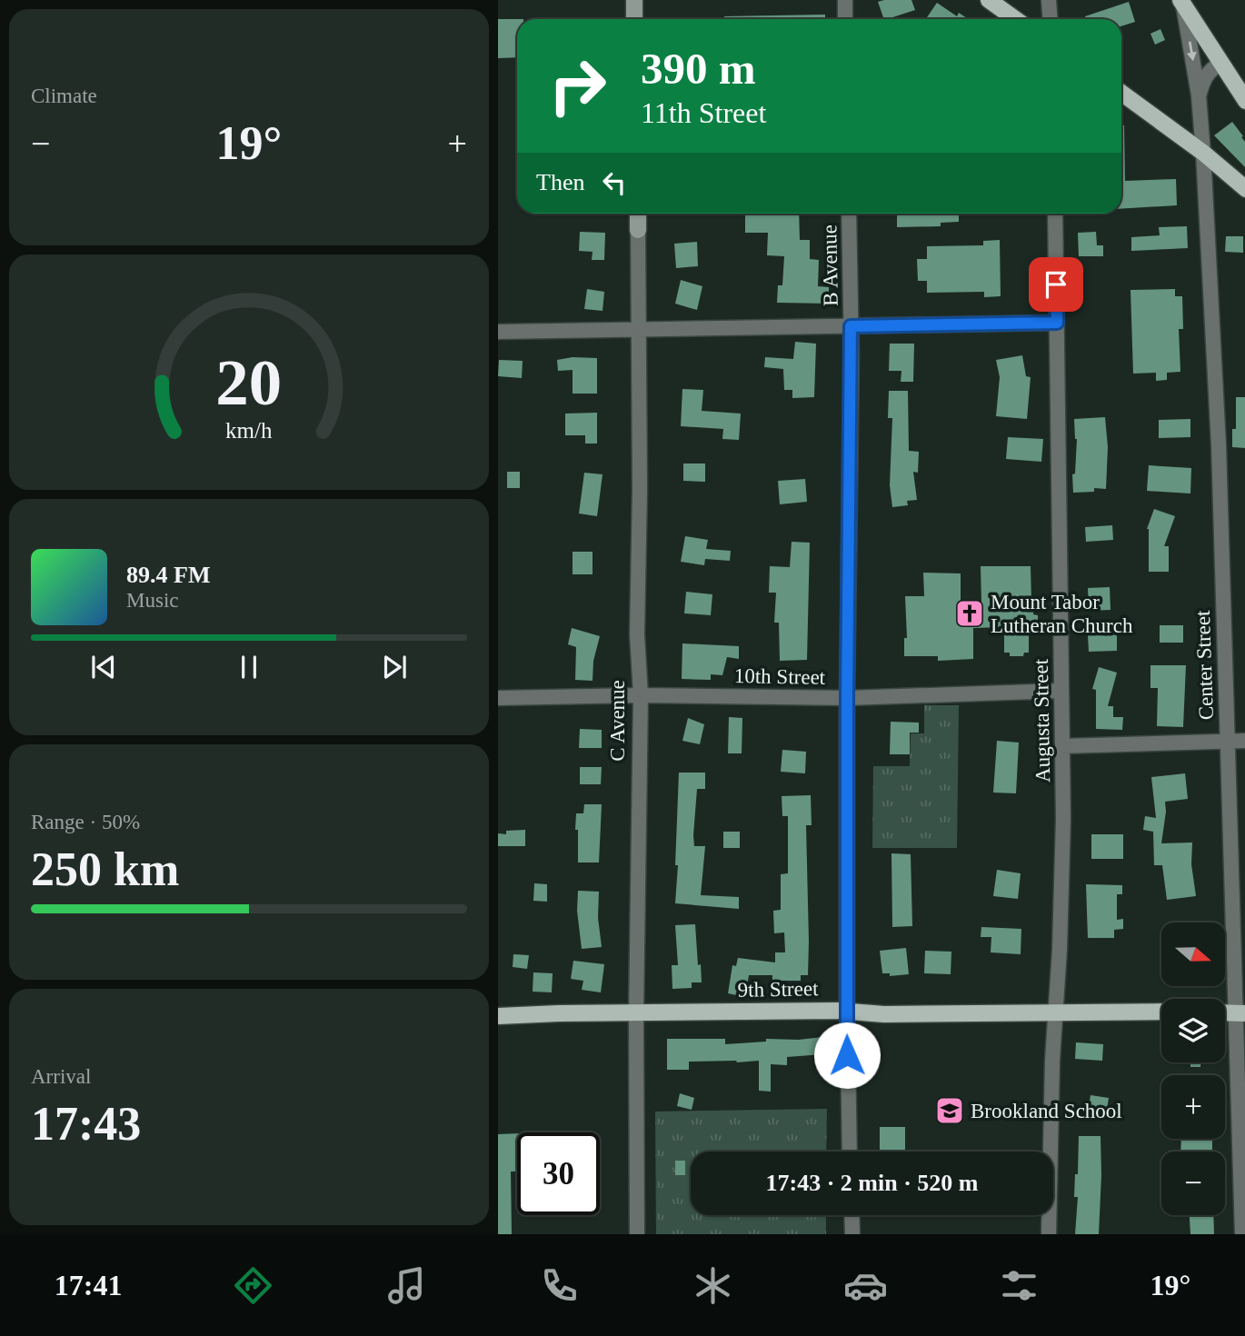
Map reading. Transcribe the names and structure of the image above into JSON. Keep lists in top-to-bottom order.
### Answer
{
  "streets": {
    "main road": ["9th Street"],
    "street": [
      "B Avenue",
      "Center Street",
      "10th Street",
      "C Avenue",
      "Augusta Street"
    ]
  },
  "crossings": [
    ["B Avenue", "10th Street"],
    ["B Avenue", "9th Street"],
    ["10th Street", "C Avenue"],
    ["10th Street", "Augusta Street"],
    ["C Avenue", "9th Street"],
    ["Augusta Street", "9th Street"]
  ],
  "places": {
    "church": ["Mount Tabor Lutheran Church"],
    "school or university": ["Brookland School"]
  },
  "north": "right",
  "page": {
    "tile": [
      "Climate",
      ["Range · 50%", "250 km"],
      ["Arrival", "17:43"]
    ],
    "turn": ["390 m", "11th Street"],
    "heat": ["−", "19°", "+"],
    "then": "Then",
    "song": ["89.4 FM", "Music"],
    "map_buttons": ["+", "−"],
    "limit": "30",
    "trip": "17:43 · 2 min · 520 m",
    "tabs": ["17:41", "19°"],
    "gauge": ["20", "km/h"]
  }
}
